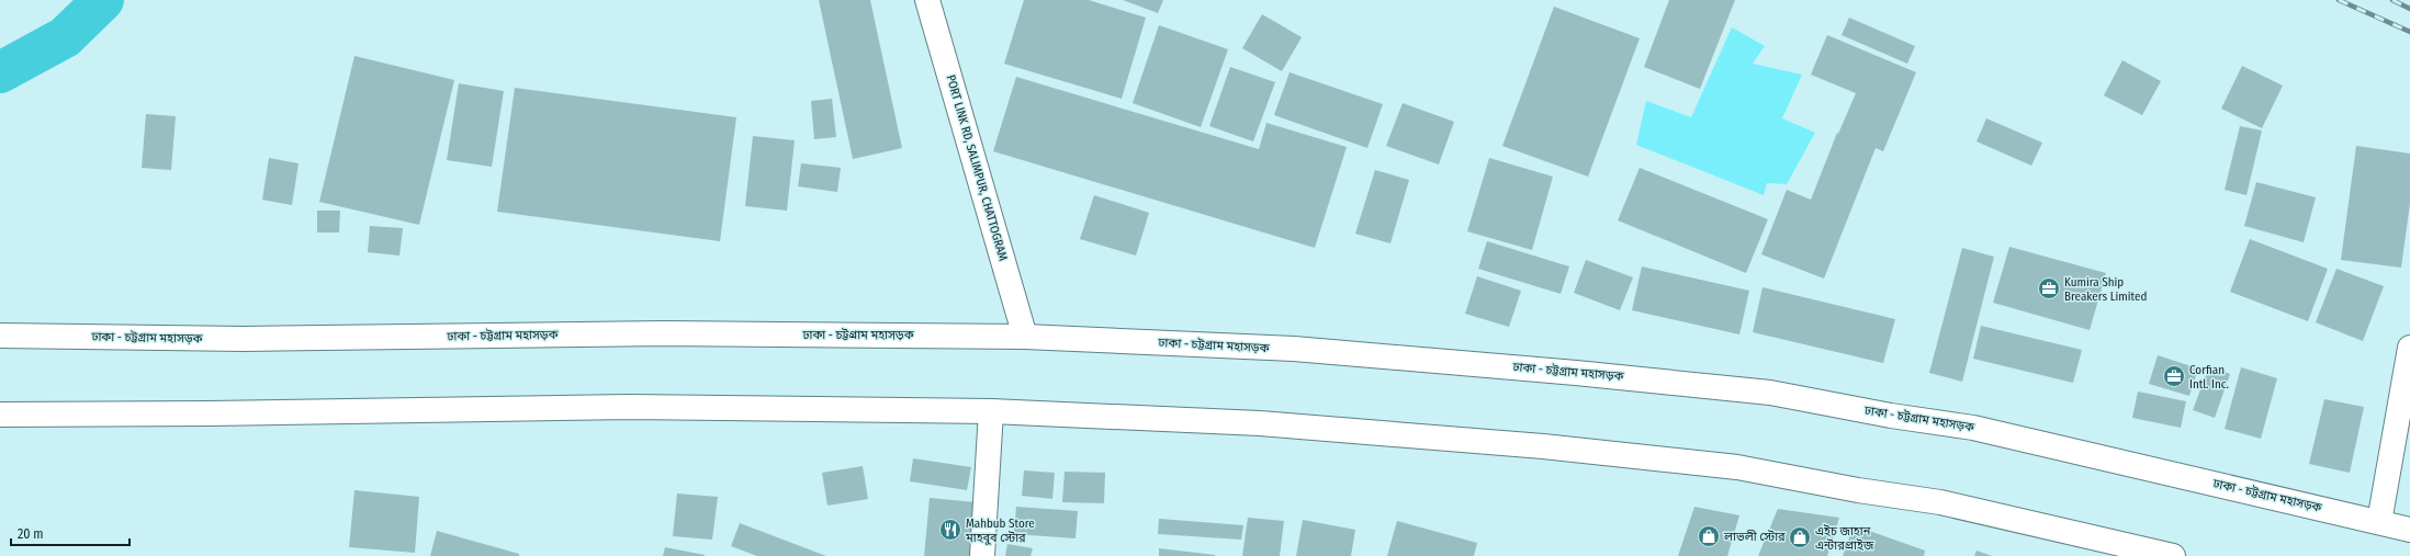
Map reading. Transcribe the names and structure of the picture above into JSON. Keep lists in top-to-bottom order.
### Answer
{
  "streets": {
    "main road": ["PORT LINK RD, SALIMPUR, CHATTOGRAM", "ঢাকা - চট্টগ্রাম মহাসড়ক"]
  },
  "crossings": [
    ["PORT LINK RD, SALIMPUR, CHATTOGRAM", "ঢাকা - চট্টগ্রাম মহাসড়ক"]
  ],
  "places": {
    "office": ["Kumira Ship Breakers Limited", "Corfian Intl. Inc."],
    "restaurant": ["Mahbub Store মাহবুব স্টোর"],
    "shop": ["লাভলী স্টোর", "এইচ জাহান এন্টারপ্রাইজ"]
  },
  "scale_bar": "20 m"
}
